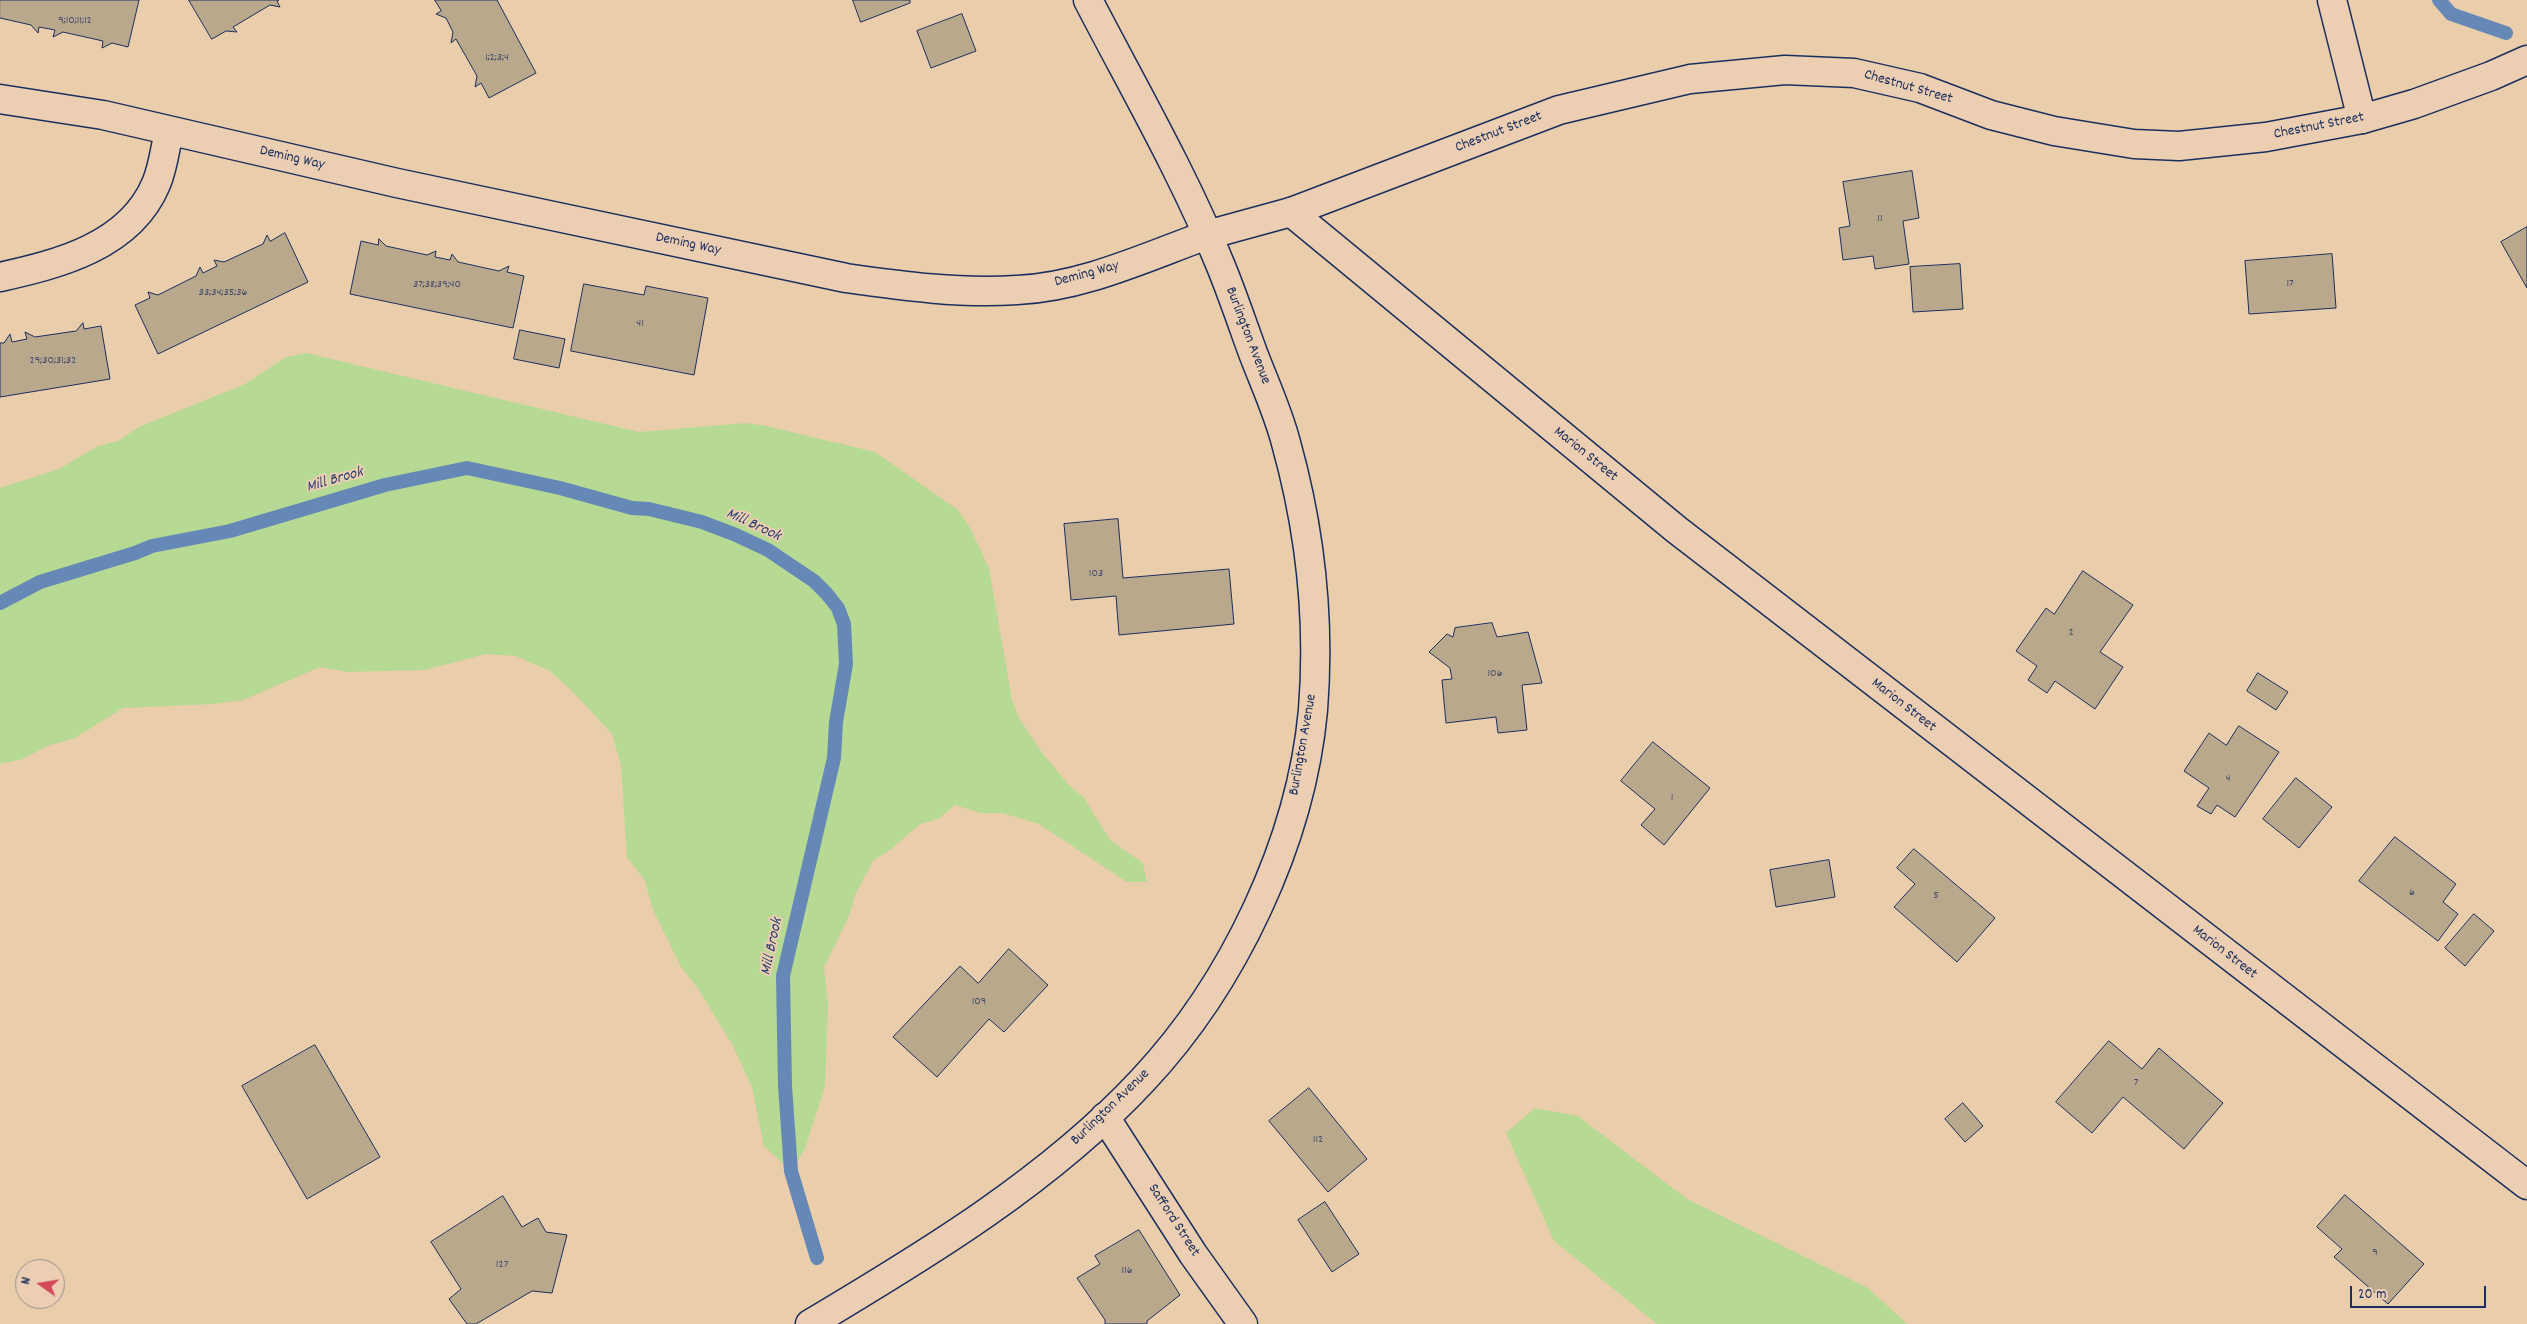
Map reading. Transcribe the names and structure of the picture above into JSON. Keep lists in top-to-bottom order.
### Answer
{
  "streets": {
    "street": [
      "Chestnut Street",
      "Deming Way",
      "Burlington Avenue",
      "Marion Street",
      "Safford Street"
    ]
  },
  "crossings": [
    ["Chestnut Street", "Deming Way"],
    ["Chestnut Street", "Burlington Avenue"],
    ["Chestnut Street", "Marion Street"],
    ["Deming Way", "Burlington Avenue"],
    ["Burlington Avenue", "Safford Street"]
  ],
  "water": ["Mill Brook"],
  "house_numbers": [
    "9;10;11;12",
    "1;2;3;4",
    "11",
    "17",
    "37;38;39;40",
    "33;34;35;36",
    "41",
    "29;30;31;32",
    "103",
    "2",
    "106",
    "4",
    "1",
    "6",
    "5",
    "109",
    "7",
    "112",
    "9",
    "127",
    "116"
  ],
  "scale_bar": "20 m",
  "north": "left"
}
